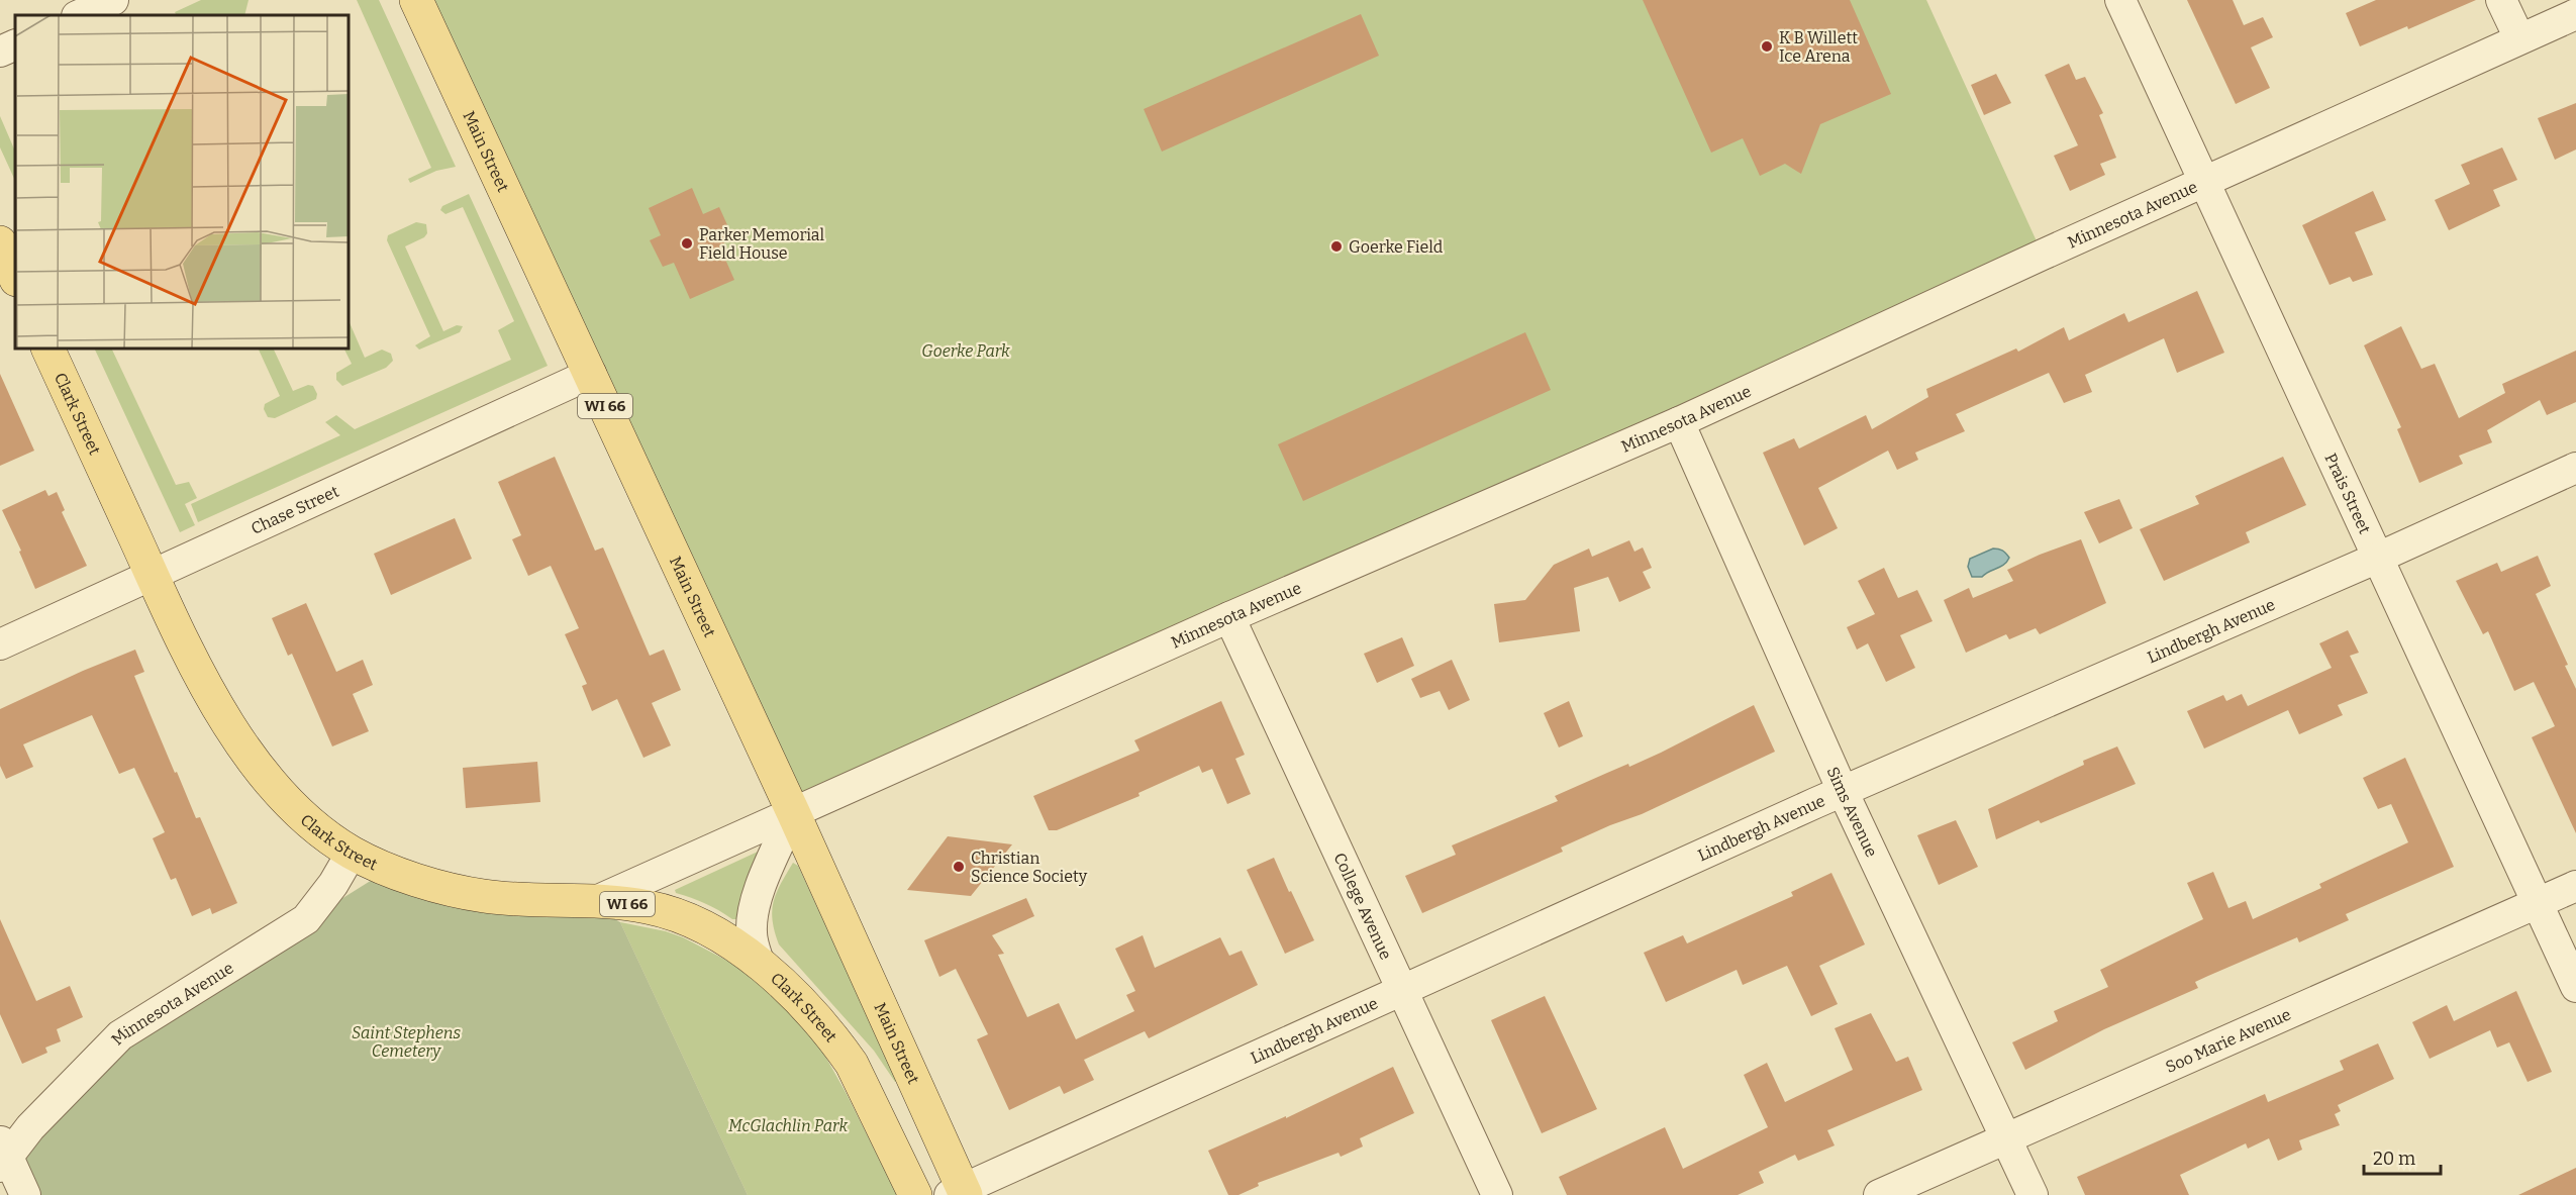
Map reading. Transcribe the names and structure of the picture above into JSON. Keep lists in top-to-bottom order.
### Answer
{
  "streets": {
    "main road": ["Main Street", "WI 66", "Clark Street"],
    "street": [
      "Minnesota Avenue",
      "Prais Street",
      "Chase Street",
      "Lindbergh Avenue",
      "Sims Avenue",
      "College Avenue",
      "Soo Marie Avenue"
    ]
  },
  "crossings": [
    ["Main Street", "Minnesota Avenue"],
    ["Main Street", "Chase Street"],
    ["Main Street", "Lindbergh Avenue"],
    ["Minnesota Avenue", "Clark Street"],
    ["Minnesota Avenue", "Prais Street"],
    ["Minnesota Avenue", "Sims Avenue"],
    ["Minnesota Avenue", "College Avenue"],
    ["Clark Street", "Chase Street"],
    ["Prais Street", "Lindbergh Avenue"],
    ["Prais Street", "Soo Marie Avenue"],
    ["Lindbergh Avenue", "Sims Avenue"],
    ["Lindbergh Avenue", "College Avenue"],
    ["Sims Avenue", "Soo Marie Avenue"]
  ],
  "parks": ["Goerke Park", "Saint Stephens Cemetery", "McGlachlin Park"],
  "places": [
    "K B Willett Ice Arena",
    "Parker Memorial Field House",
    "Goerke Field",
    "Christian Science Society"
  ],
  "scale_bar": "20 m"
}
